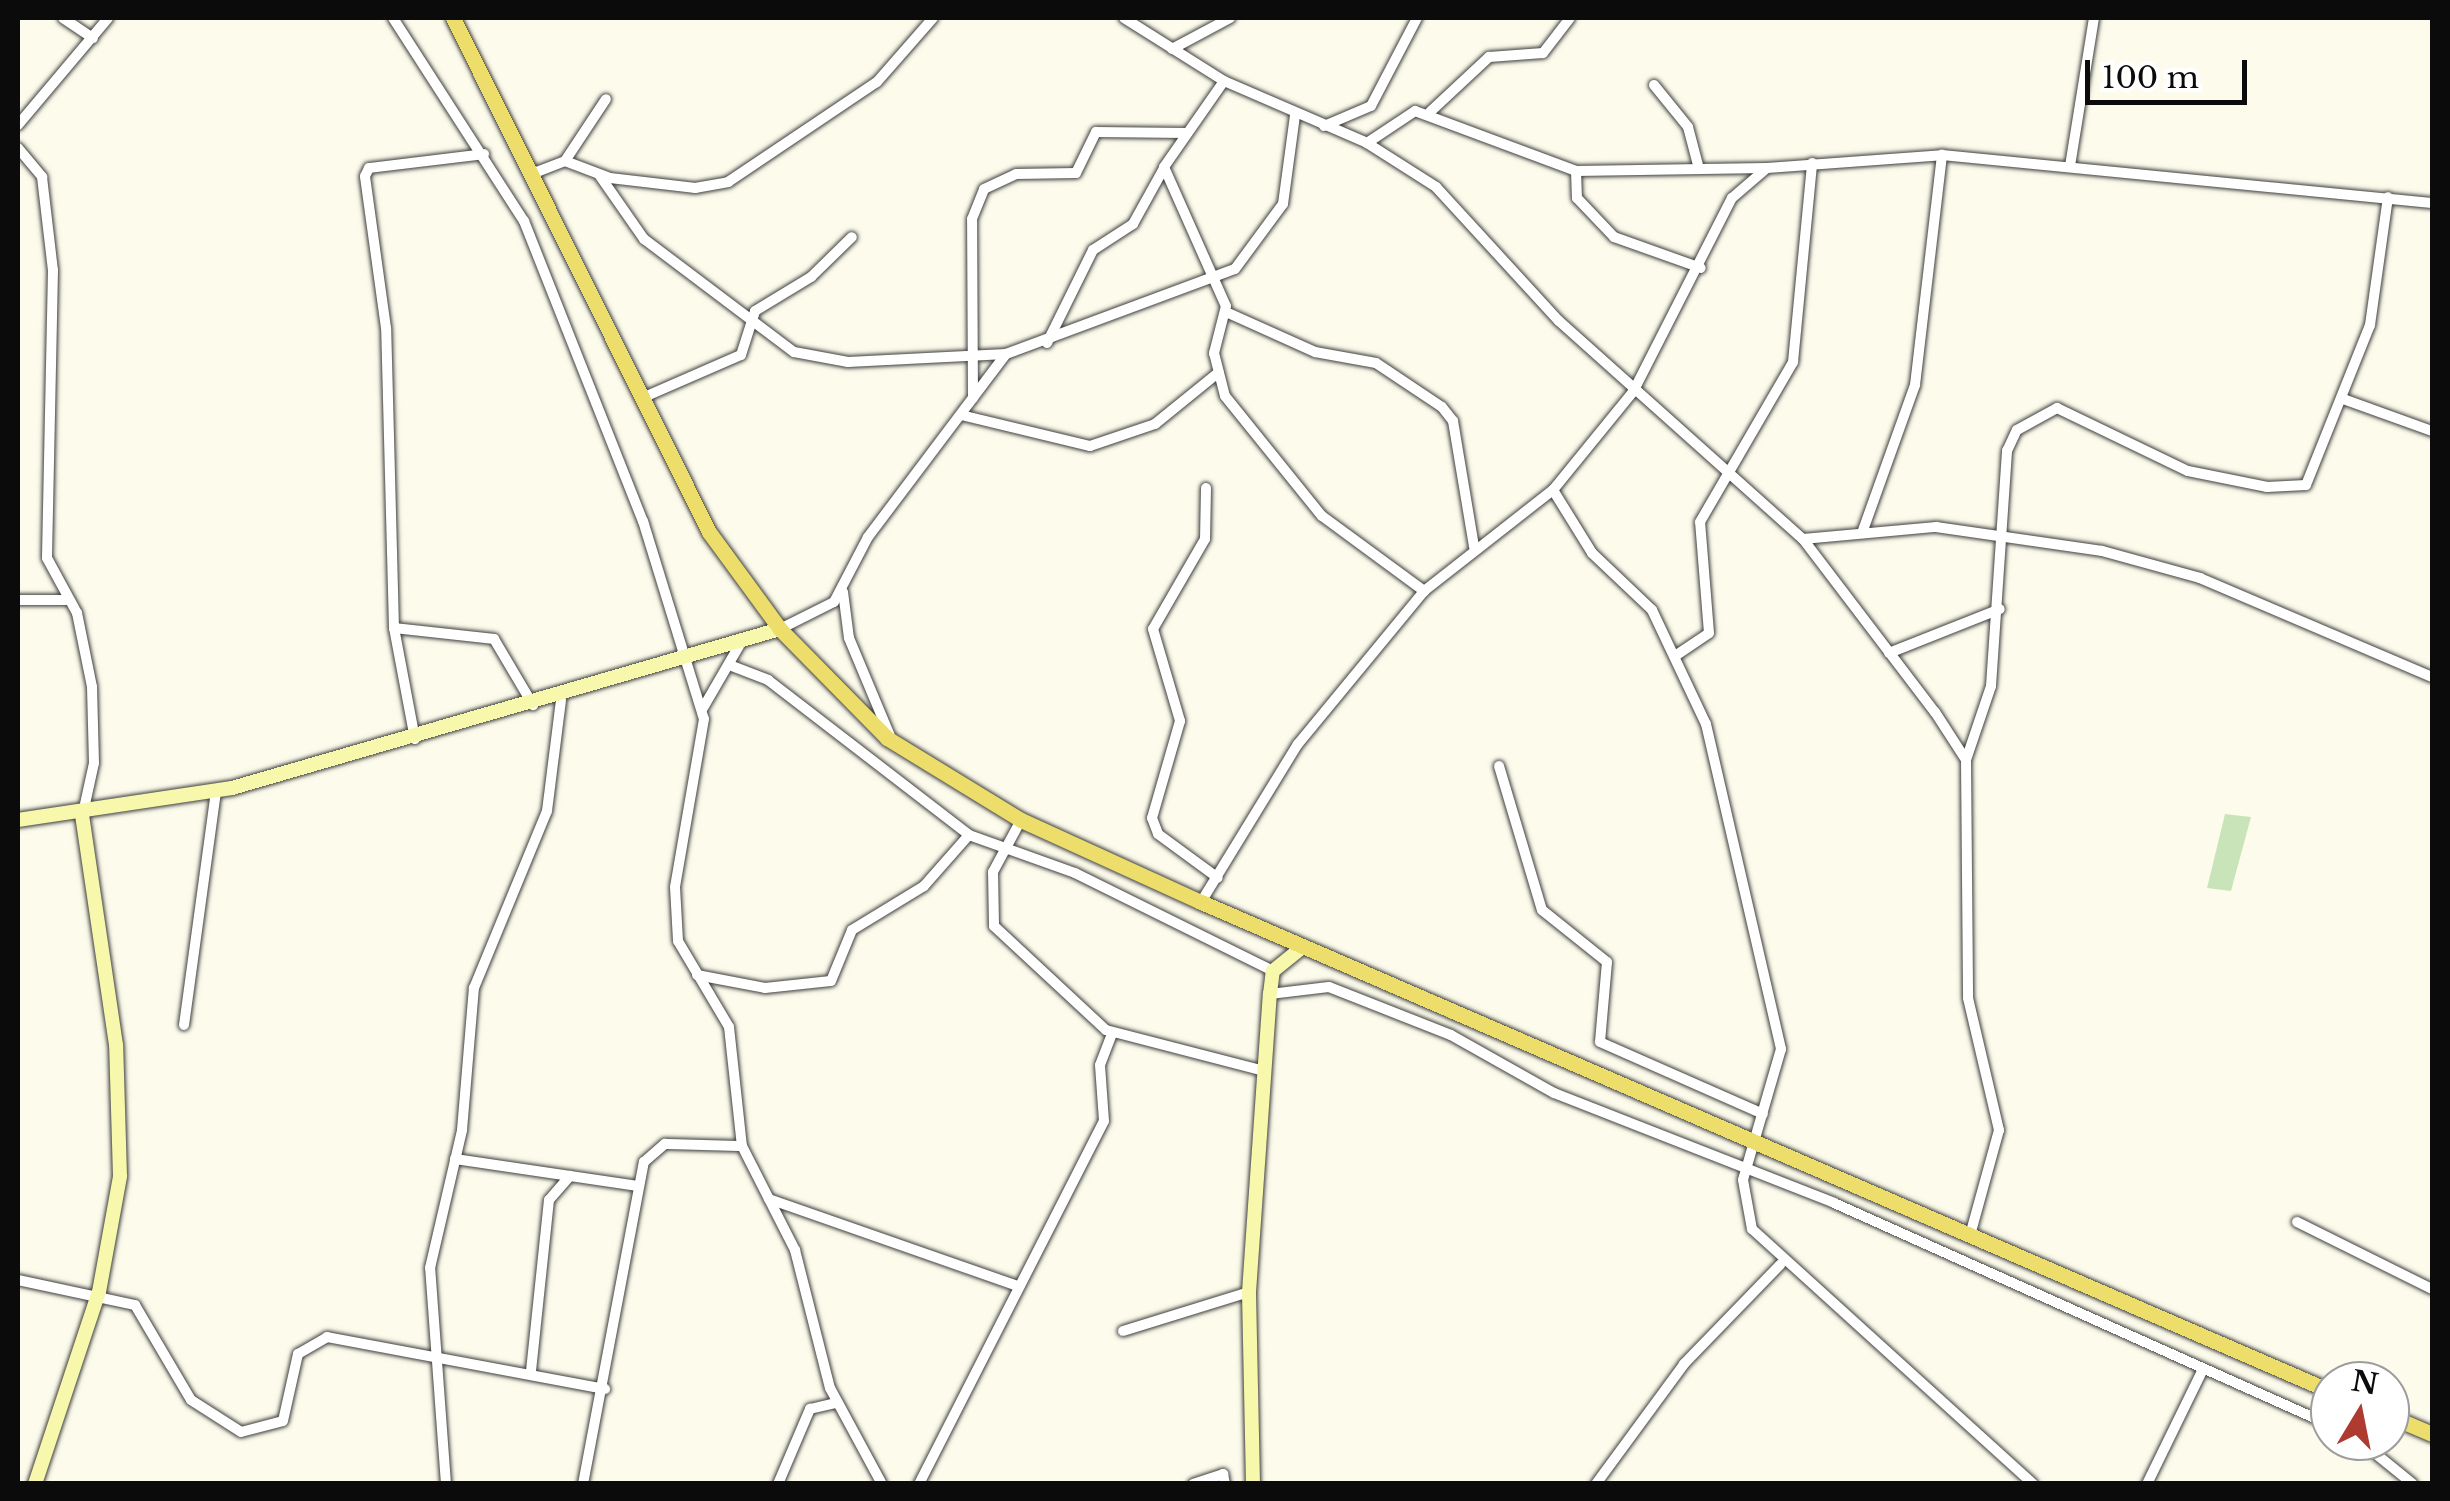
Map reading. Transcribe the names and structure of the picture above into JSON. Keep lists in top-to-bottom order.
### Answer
{
  "scale_bar": "100 m",
  "north": "top"
}
